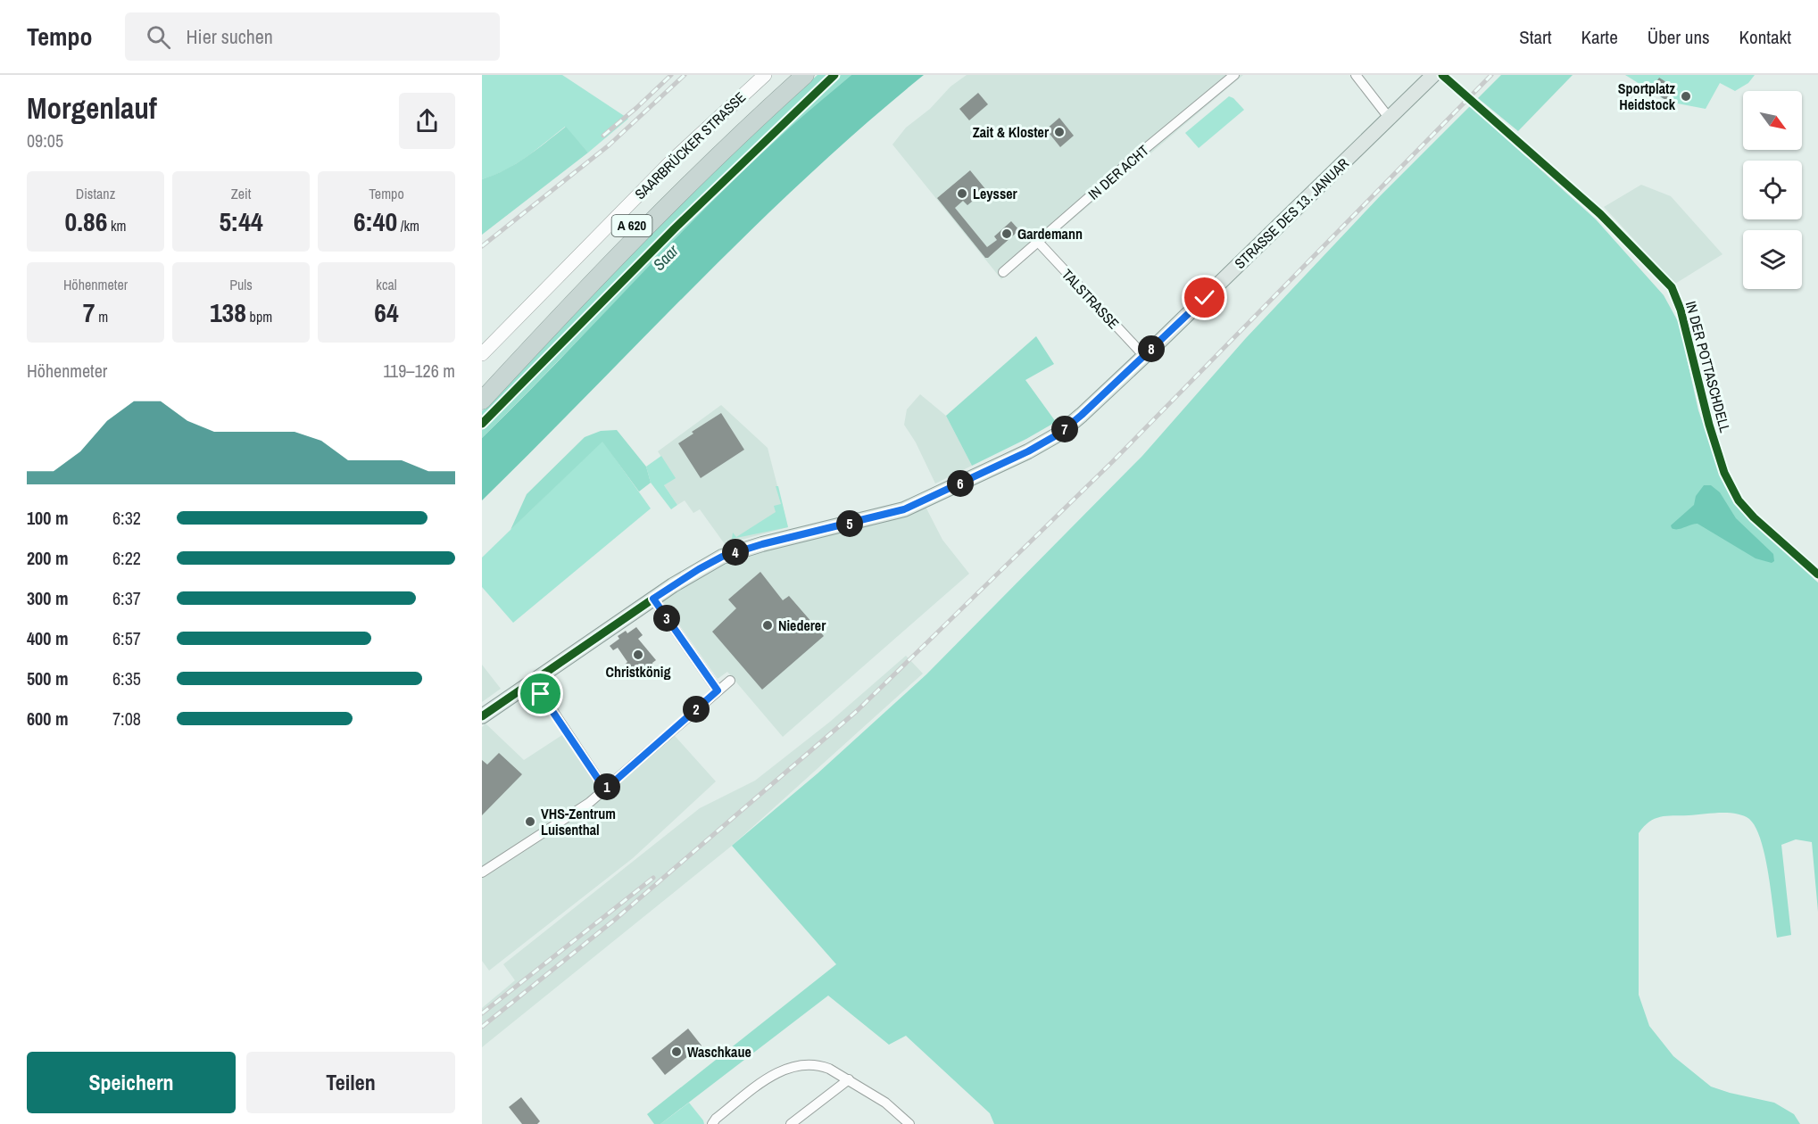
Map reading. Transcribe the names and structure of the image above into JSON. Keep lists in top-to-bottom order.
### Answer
{
  "streets": {
    "highway": ["A 620"],
    "main road": ["STRASSE DES 13. JANUAR"],
    "street": [
      "SAARBRÜCKER STRASSE",
      "IN DER ACHT",
      "TALSTRASSE",
      "IN DER POTTASCHDELL"
    ]
  },
  "crossings": [
    ["IN DER ACHT", "TALSTRASSE"],
    ["STRASSE DES 13. JANUAR", "TALSTRASSE"]
  ],
  "water": ["Saar"],
  "places": [
    "Sportplatz Heidstock",
    "Zait & Kloster",
    "Leysser",
    "Gardemann",
    "Niederer",
    "Christkönig",
    "VHS-Zentrum Luisenthal",
    "Waschkaue"
  ],
  "north": "bottom right",
  "page": {
    "header": "Tempo",
    "search": "Hier suchen",
    "nav": [
      "Start",
      "Karte",
      "Über uns",
      "Kontakt"
    ],
    "heading": ["Morgenlauf", "09:05"],
    "stats": [
      ["Distanz", "0.86 km"],
      ["Zeit", "5:44"],
      ["Tempo", "6:40 /km"],
      ["Höhenmeter", "7 m"],
      ["Puls", "138 bpm"],
      ["kcal", "64"]
    ],
    "pins": [
      "8",
      "7",
      "6",
      "5",
      "4",
      "3",
      "2",
      "1"
    ],
    "chart": ["Höhenmeter", "119–126 m"],
    "list": [
      {
        "name": "100 m",
        "note": "6:32"
      },
      {
        "name": "200 m",
        "note": "6:22"
      },
      {
        "name": "300 m",
        "note": "6:37"
      },
      {
        "name": "400 m",
        "note": "6:57"
      },
      {
        "name": "500 m",
        "note": "6:35"
      },
      {
        "name": "600 m",
        "note": "7:08"
      }
    ],
    "buttons": ["Speichern", "Teilen"]
  }
}
